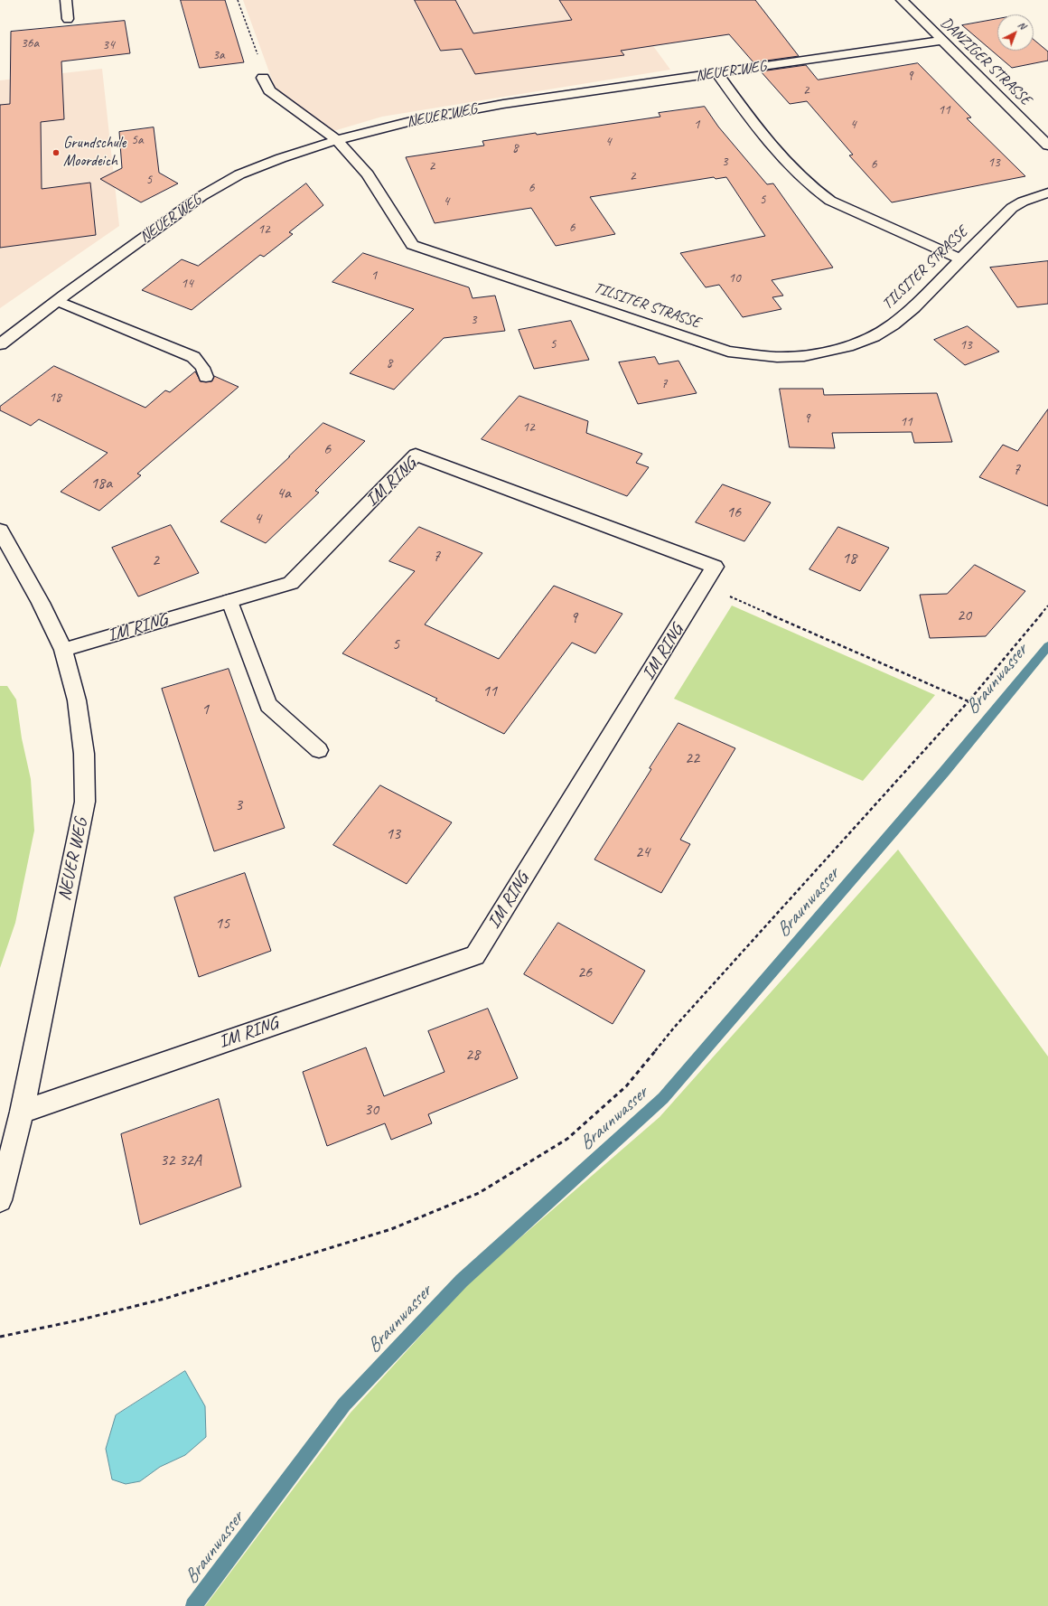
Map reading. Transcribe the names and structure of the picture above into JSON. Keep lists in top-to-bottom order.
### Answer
{
  "streets": {
    "street": [
      "DANZIGER STRASSE",
      "NEUER WEG",
      "TILSITER STRASSE",
      "IM RING"
    ]
  },
  "crossings": [
    ["DANZIGER STRASSE", "NEUER WEG"],
    ["NEUER WEG", "TILSITER STRASSE"],
    ["NEUER WEG", "IM RING"]
  ],
  "water": ["Braunwasser"],
  "places": ["Grundschule Moordeich"],
  "house_numbers": [
    "36a",
    "34",
    "3a",
    "9",
    "2",
    "11",
    "1",
    "4",
    "5a",
    "4",
    "8",
    "3",
    "13",
    "6",
    "2",
    "2",
    "5",
    "6",
    "5",
    "4",
    "6",
    "12",
    "1",
    "10",
    "14",
    "3",
    "5",
    "13",
    "8",
    "7",
    "18",
    "9",
    "11",
    "12",
    "6",
    "7",
    "18a",
    "4a",
    "16",
    "4",
    "7",
    "18",
    "2",
    "20",
    "9",
    "5",
    "11",
    "1",
    "22",
    "3",
    "13",
    "24",
    "15",
    "26",
    "28",
    "30",
    "32 32A"
  ],
  "north": "top right"
}
